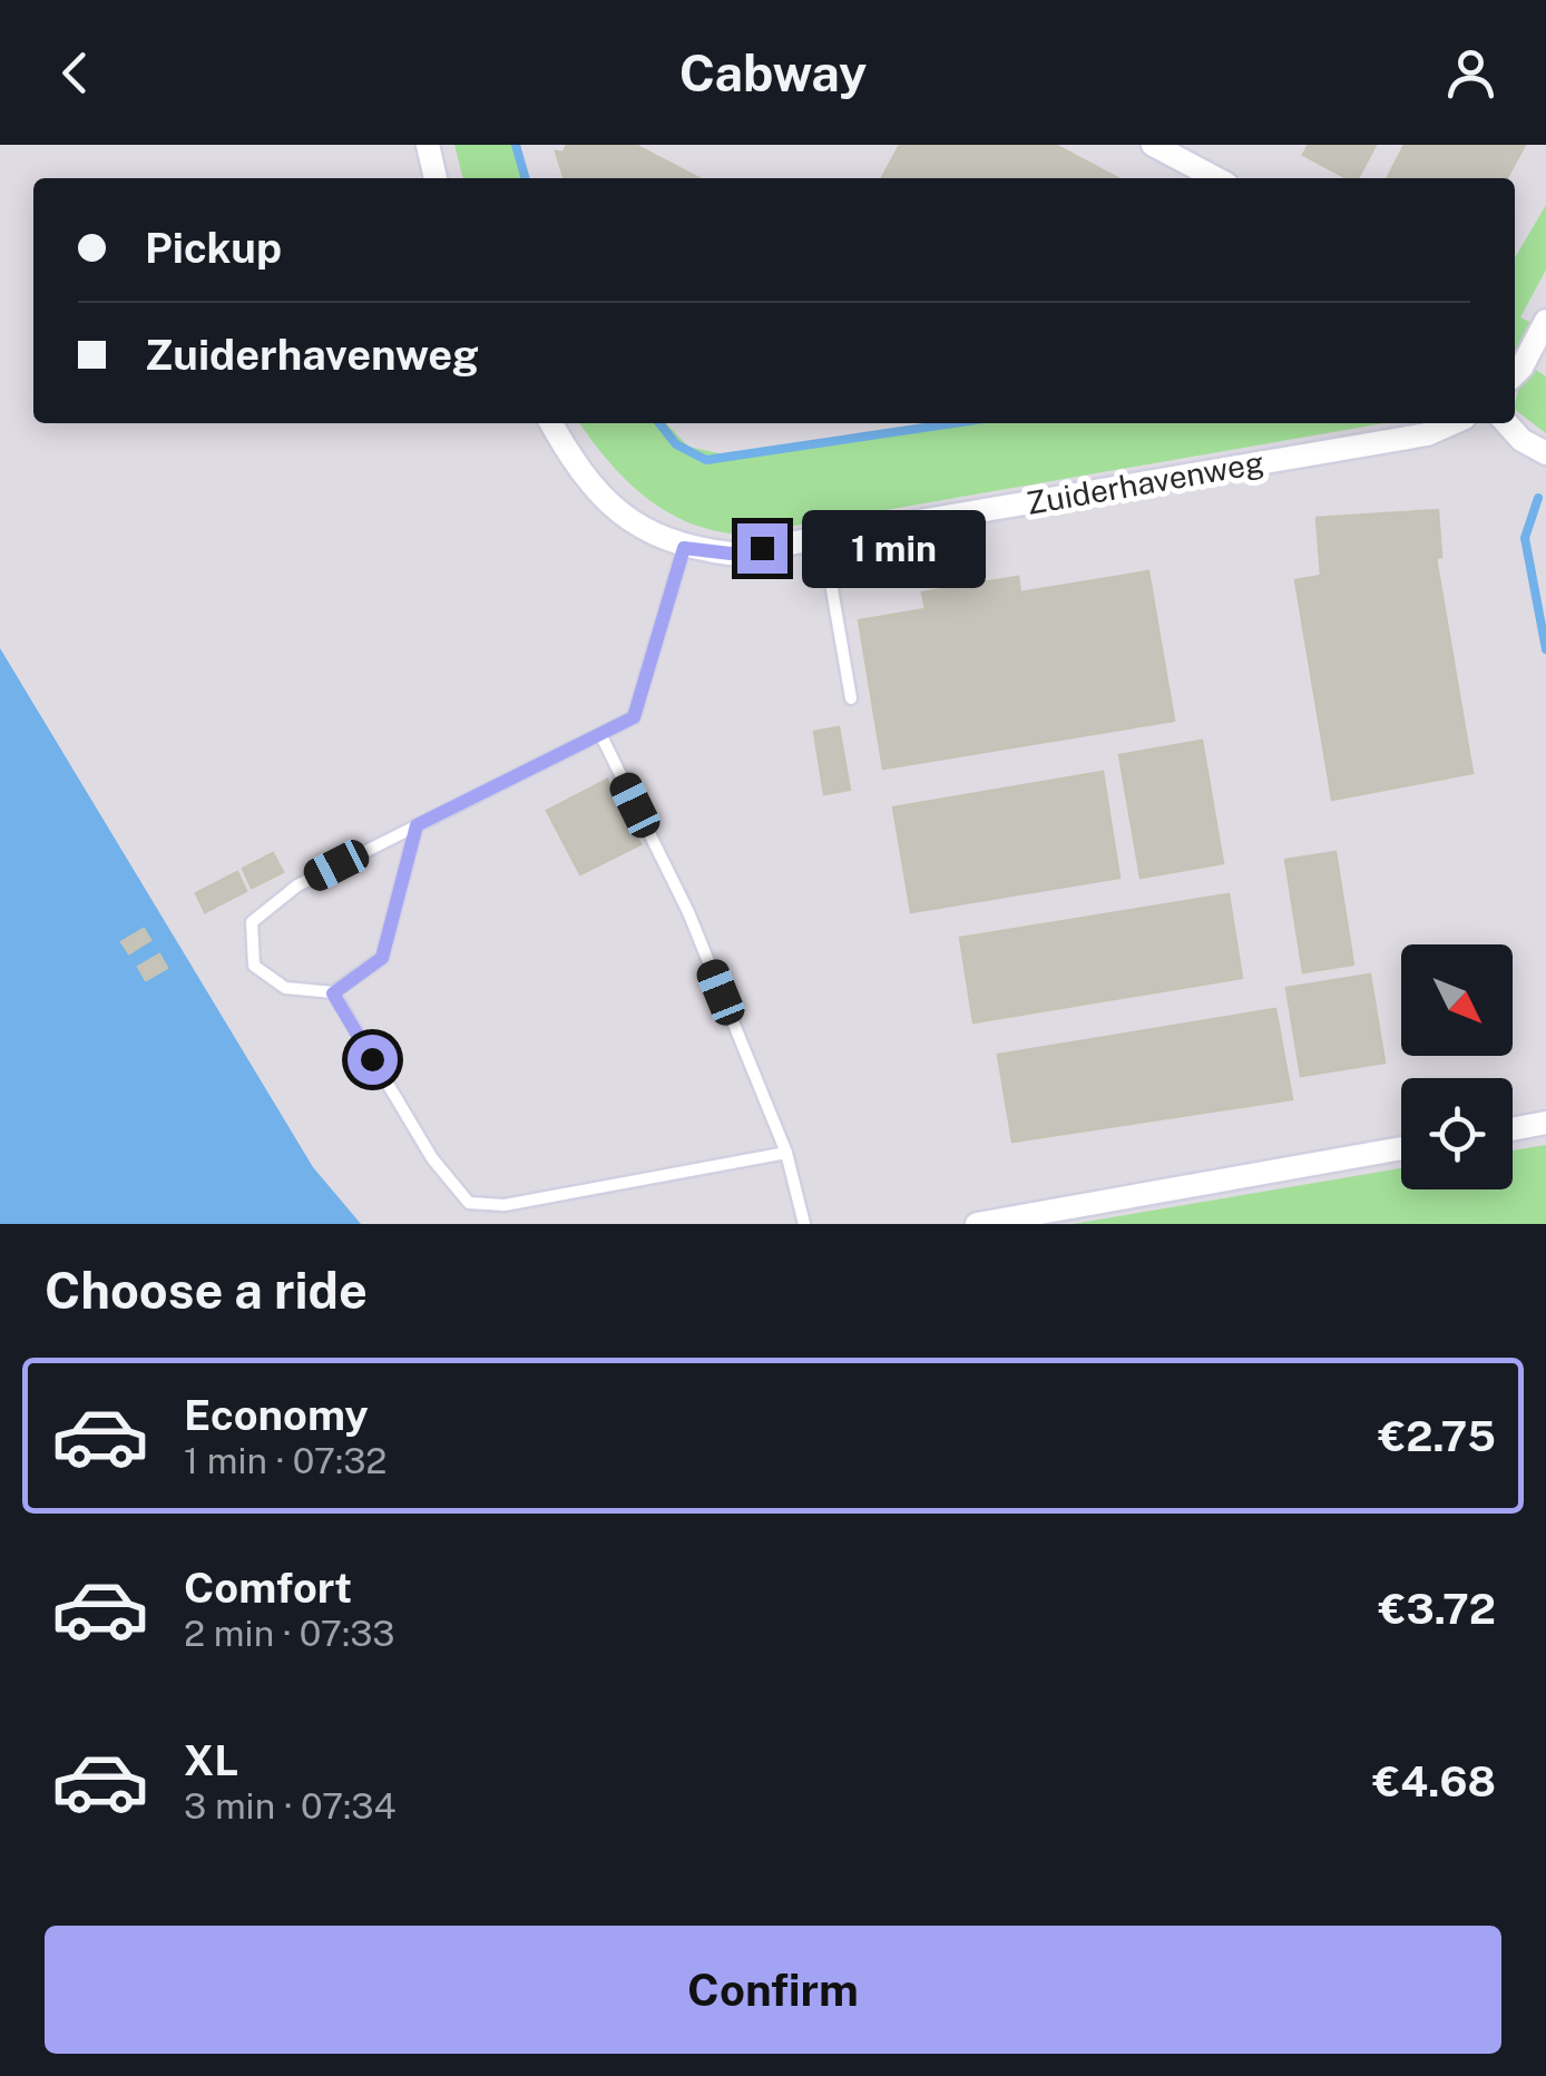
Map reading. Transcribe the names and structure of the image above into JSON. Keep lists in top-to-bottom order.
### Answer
{
  "streets": {
    "street": ["Zuiderhavenweg"]
  },
  "north": "bottom right",
  "page": {
    "header": "Cabway",
    "banner": ["Pickup", "Zuiderhavenweg"],
    "bubble": "1 min",
    "heading": "Choose a ride",
    "list": [
      {
        "name": "Economy",
        "note": "1 min · 07:32",
        "value": "€2.75"
      },
      {
        "name": "Comfort",
        "note": "2 min · 07:33",
        "value": "€3.72"
      },
      {
        "name": "XL",
        "note": "3 min · 07:34",
        "value": "€4.68"
      }
    ],
    "buttons": "Confirm"
  }
}
